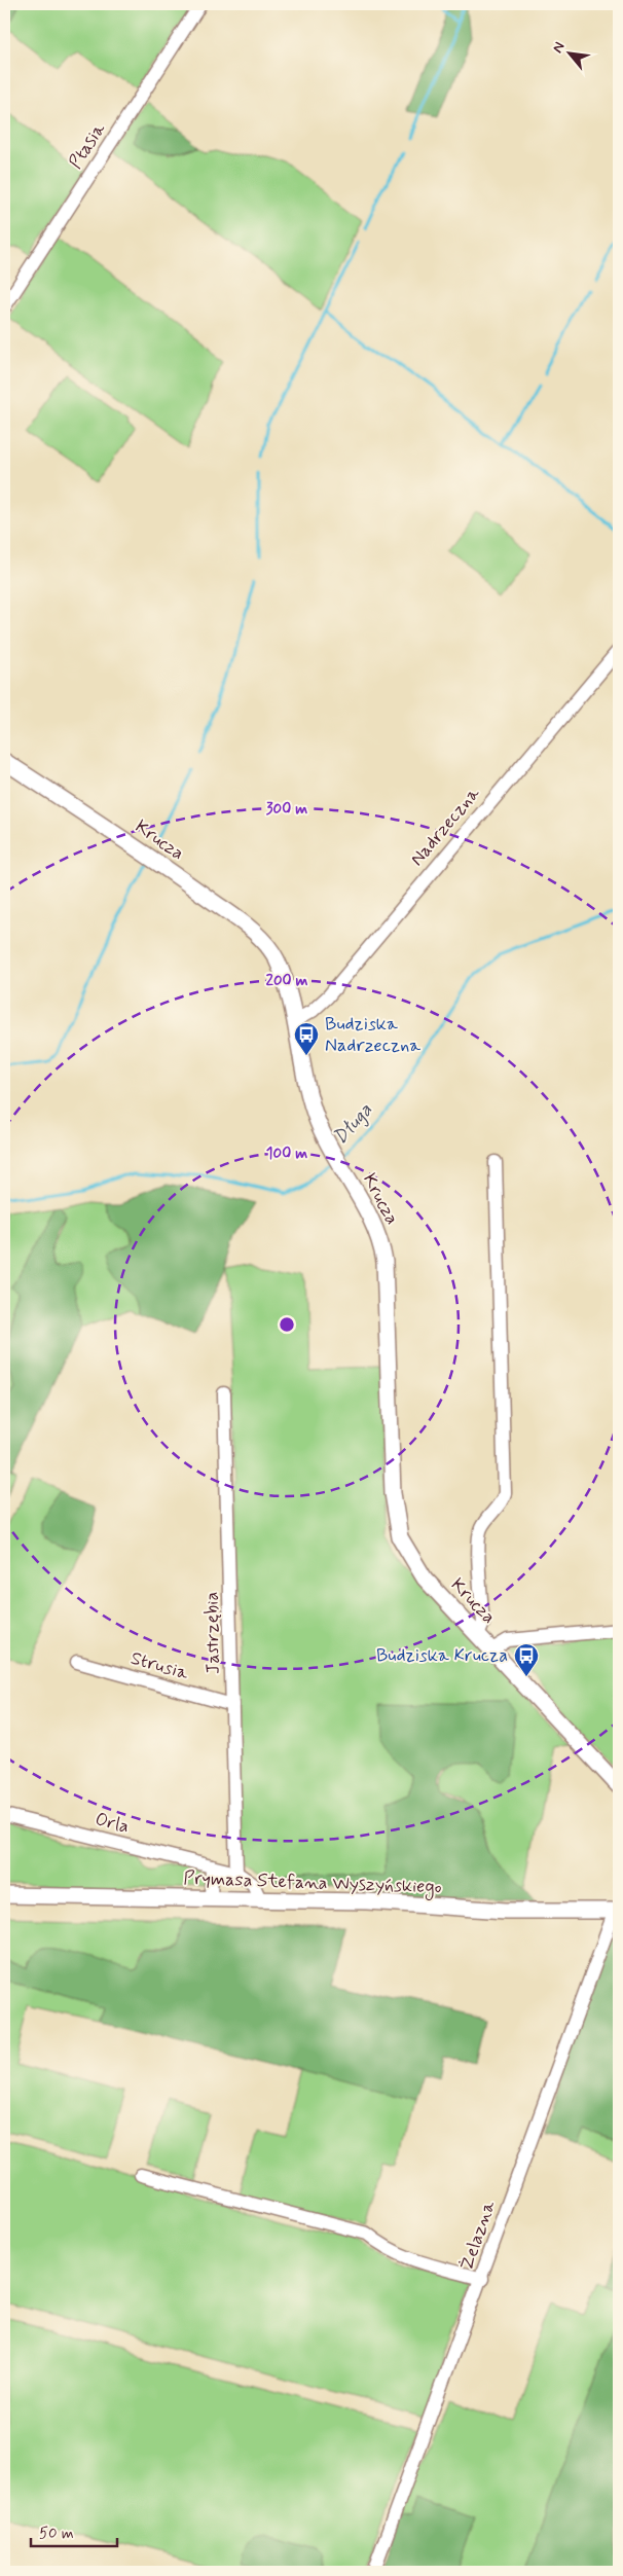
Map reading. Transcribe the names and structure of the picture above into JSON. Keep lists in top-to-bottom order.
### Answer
{
  "streets": {
    "street": [
      "Ptasia",
      "Nadrzeczna",
      "Krucza",
      "Jastrzębia",
      "Strusia",
      "Orla",
      "Prymasa Stefana Wyszyńskiego",
      "Żelazna"
    ]
  },
  "crossings": [
    ["Nadrzeczna", "Krucza"],
    ["Jastrzębia", "Strusia"],
    ["Jastrzębia", "Orla"],
    ["Orla", "Prymasa Stefana Wyszyńskiego"],
    ["Prymasa Stefana Wyszyńskiego", "Żelazna"]
  ],
  "water": ["Długa"],
  "places": {
    "bus stop": ["Budziska Nadrzeczna", "Budziska Krucza"]
  },
  "scale_bar": "50 m",
  "north": "top left",
  "rings": ["300 m", "200 m", "100 m"]
}
